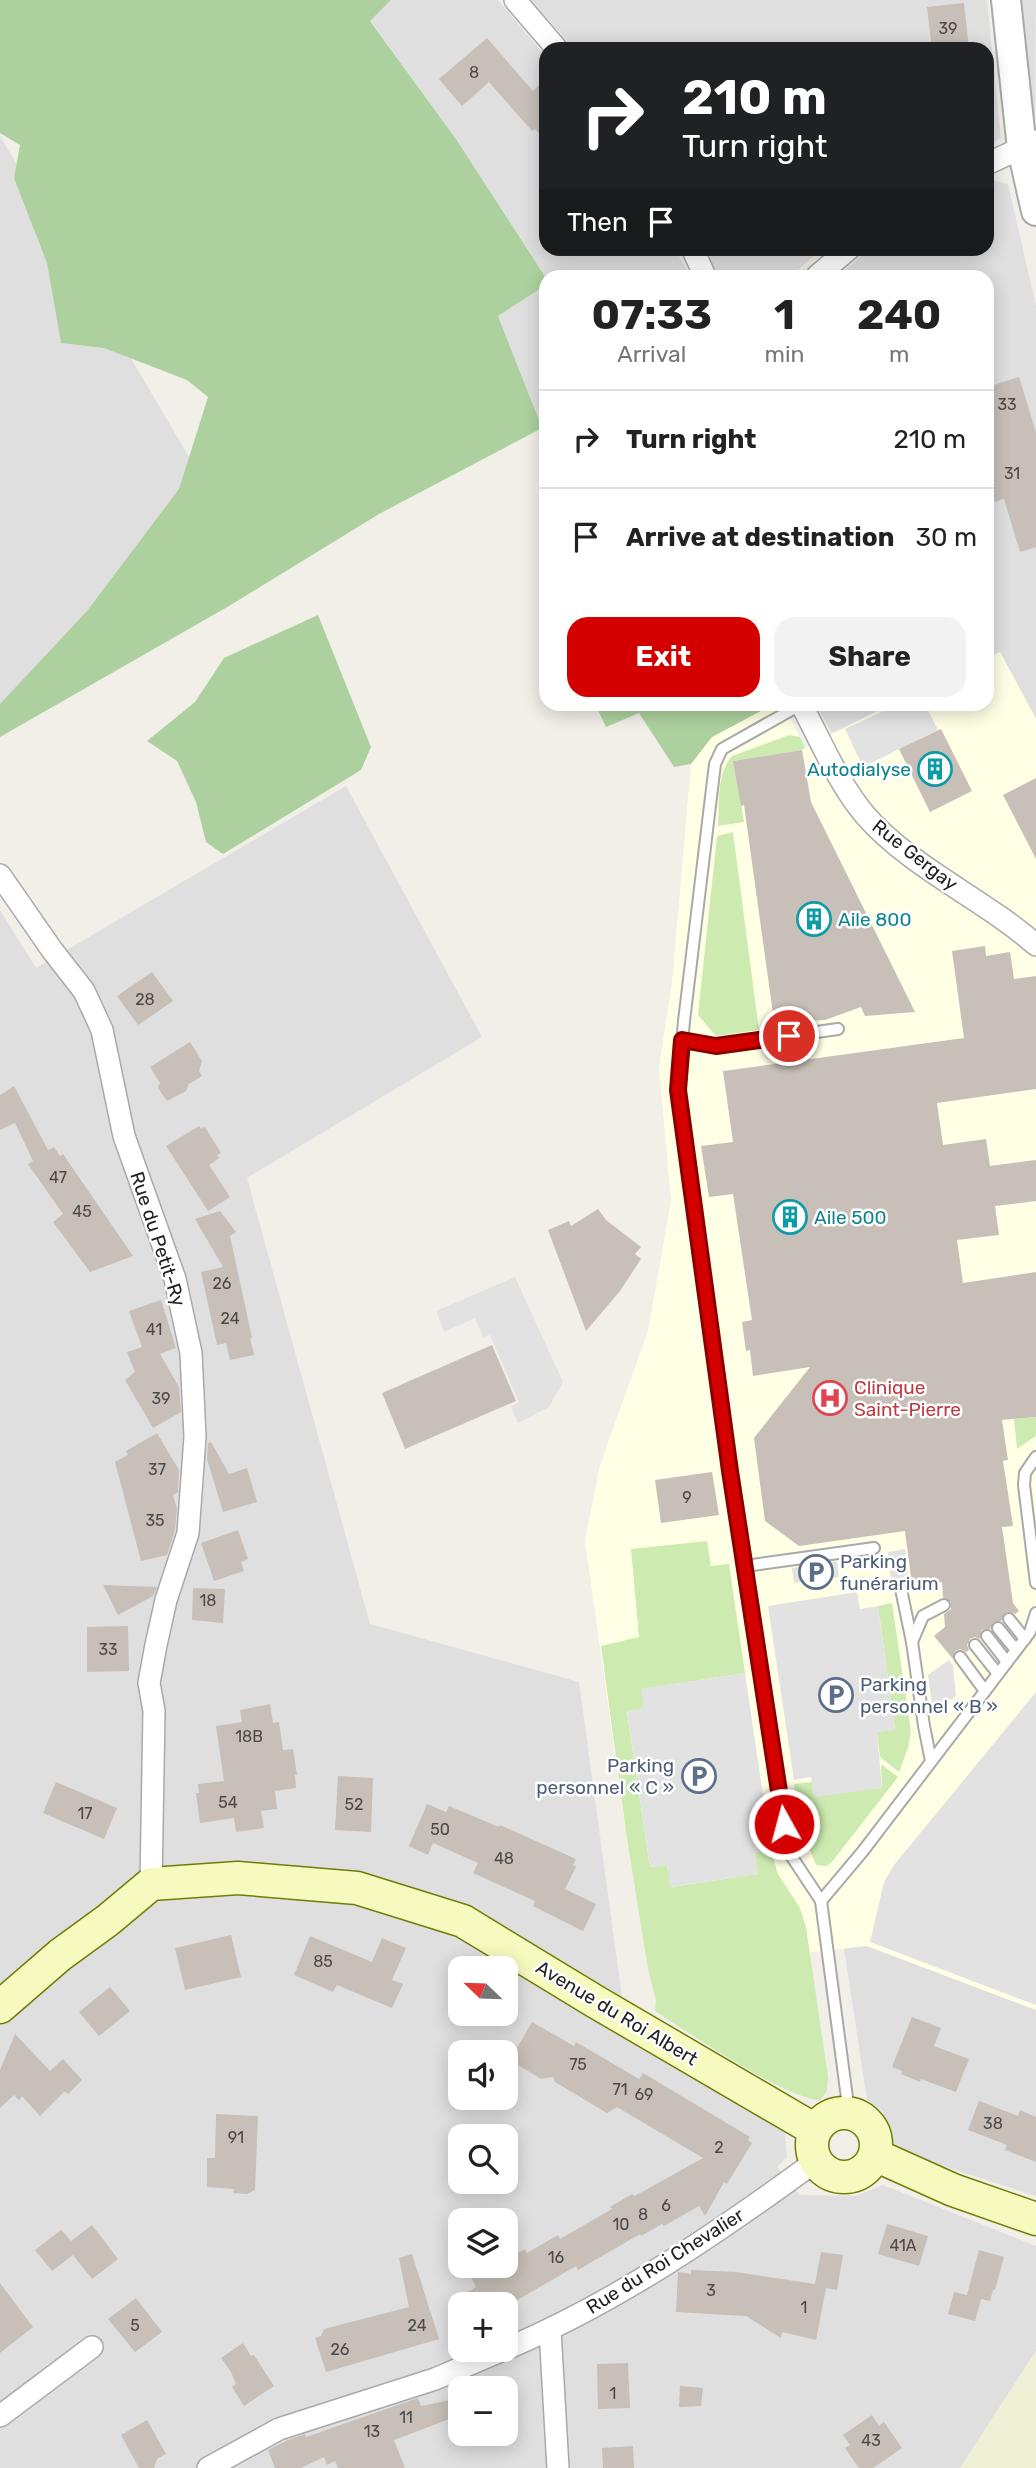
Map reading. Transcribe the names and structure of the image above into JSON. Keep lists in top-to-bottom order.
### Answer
{
  "streets": {
    "main road": ["Avenue du Roi Albert"],
    "street": ["Rue Gergay", "Rue du Petit-Ry", "Rue du Roi Chevalier"]
  },
  "crossings": [
    ["Rue du Petit-Ry", "Avenue du Roi Albert"],
    ["Avenue du Roi Albert", "Rue du Roi Chevalier"]
  ],
  "places": {
    "building": ["Autodialyse", "Aile 800", "Aile 500"],
    "hospital": ["Clinique Saint-Pierre"],
    "parking": ["Parking funérarium", "Parking personnel « B »", "Parking personnel « C »"]
  },
  "house_numbers": [
    "39",
    "8",
    "33",
    "31",
    "28",
    "47",
    "45",
    "26",
    "24",
    "41",
    "39",
    "37",
    "9",
    "35",
    "18",
    "33",
    "18B",
    "54",
    "52",
    "17",
    "50",
    "48",
    "85",
    "75",
    "71",
    "69",
    "38",
    "91",
    "2",
    "6",
    "8",
    "10",
    "41A",
    "16",
    "3",
    "1",
    "5",
    "24",
    "26",
    "1",
    "11",
    "13",
    "43"
  ],
  "north": "top left",
  "page": {
    "turn": ["210 m", "Turn right"],
    "then": "Then",
    "eta": [
      "07:33",
      "Arrival",
      "1",
      "min",
      "240",
      "m"
    ],
    "list": [
      {
        "name": "Turn right",
        "value": "210 m"
      },
      {
        "name": "Arrive at destination",
        "value": "30 m"
      }
    ],
    "buttons": ["Exit", "Share"],
    "map_buttons": ["+", "−"]
  }
}
